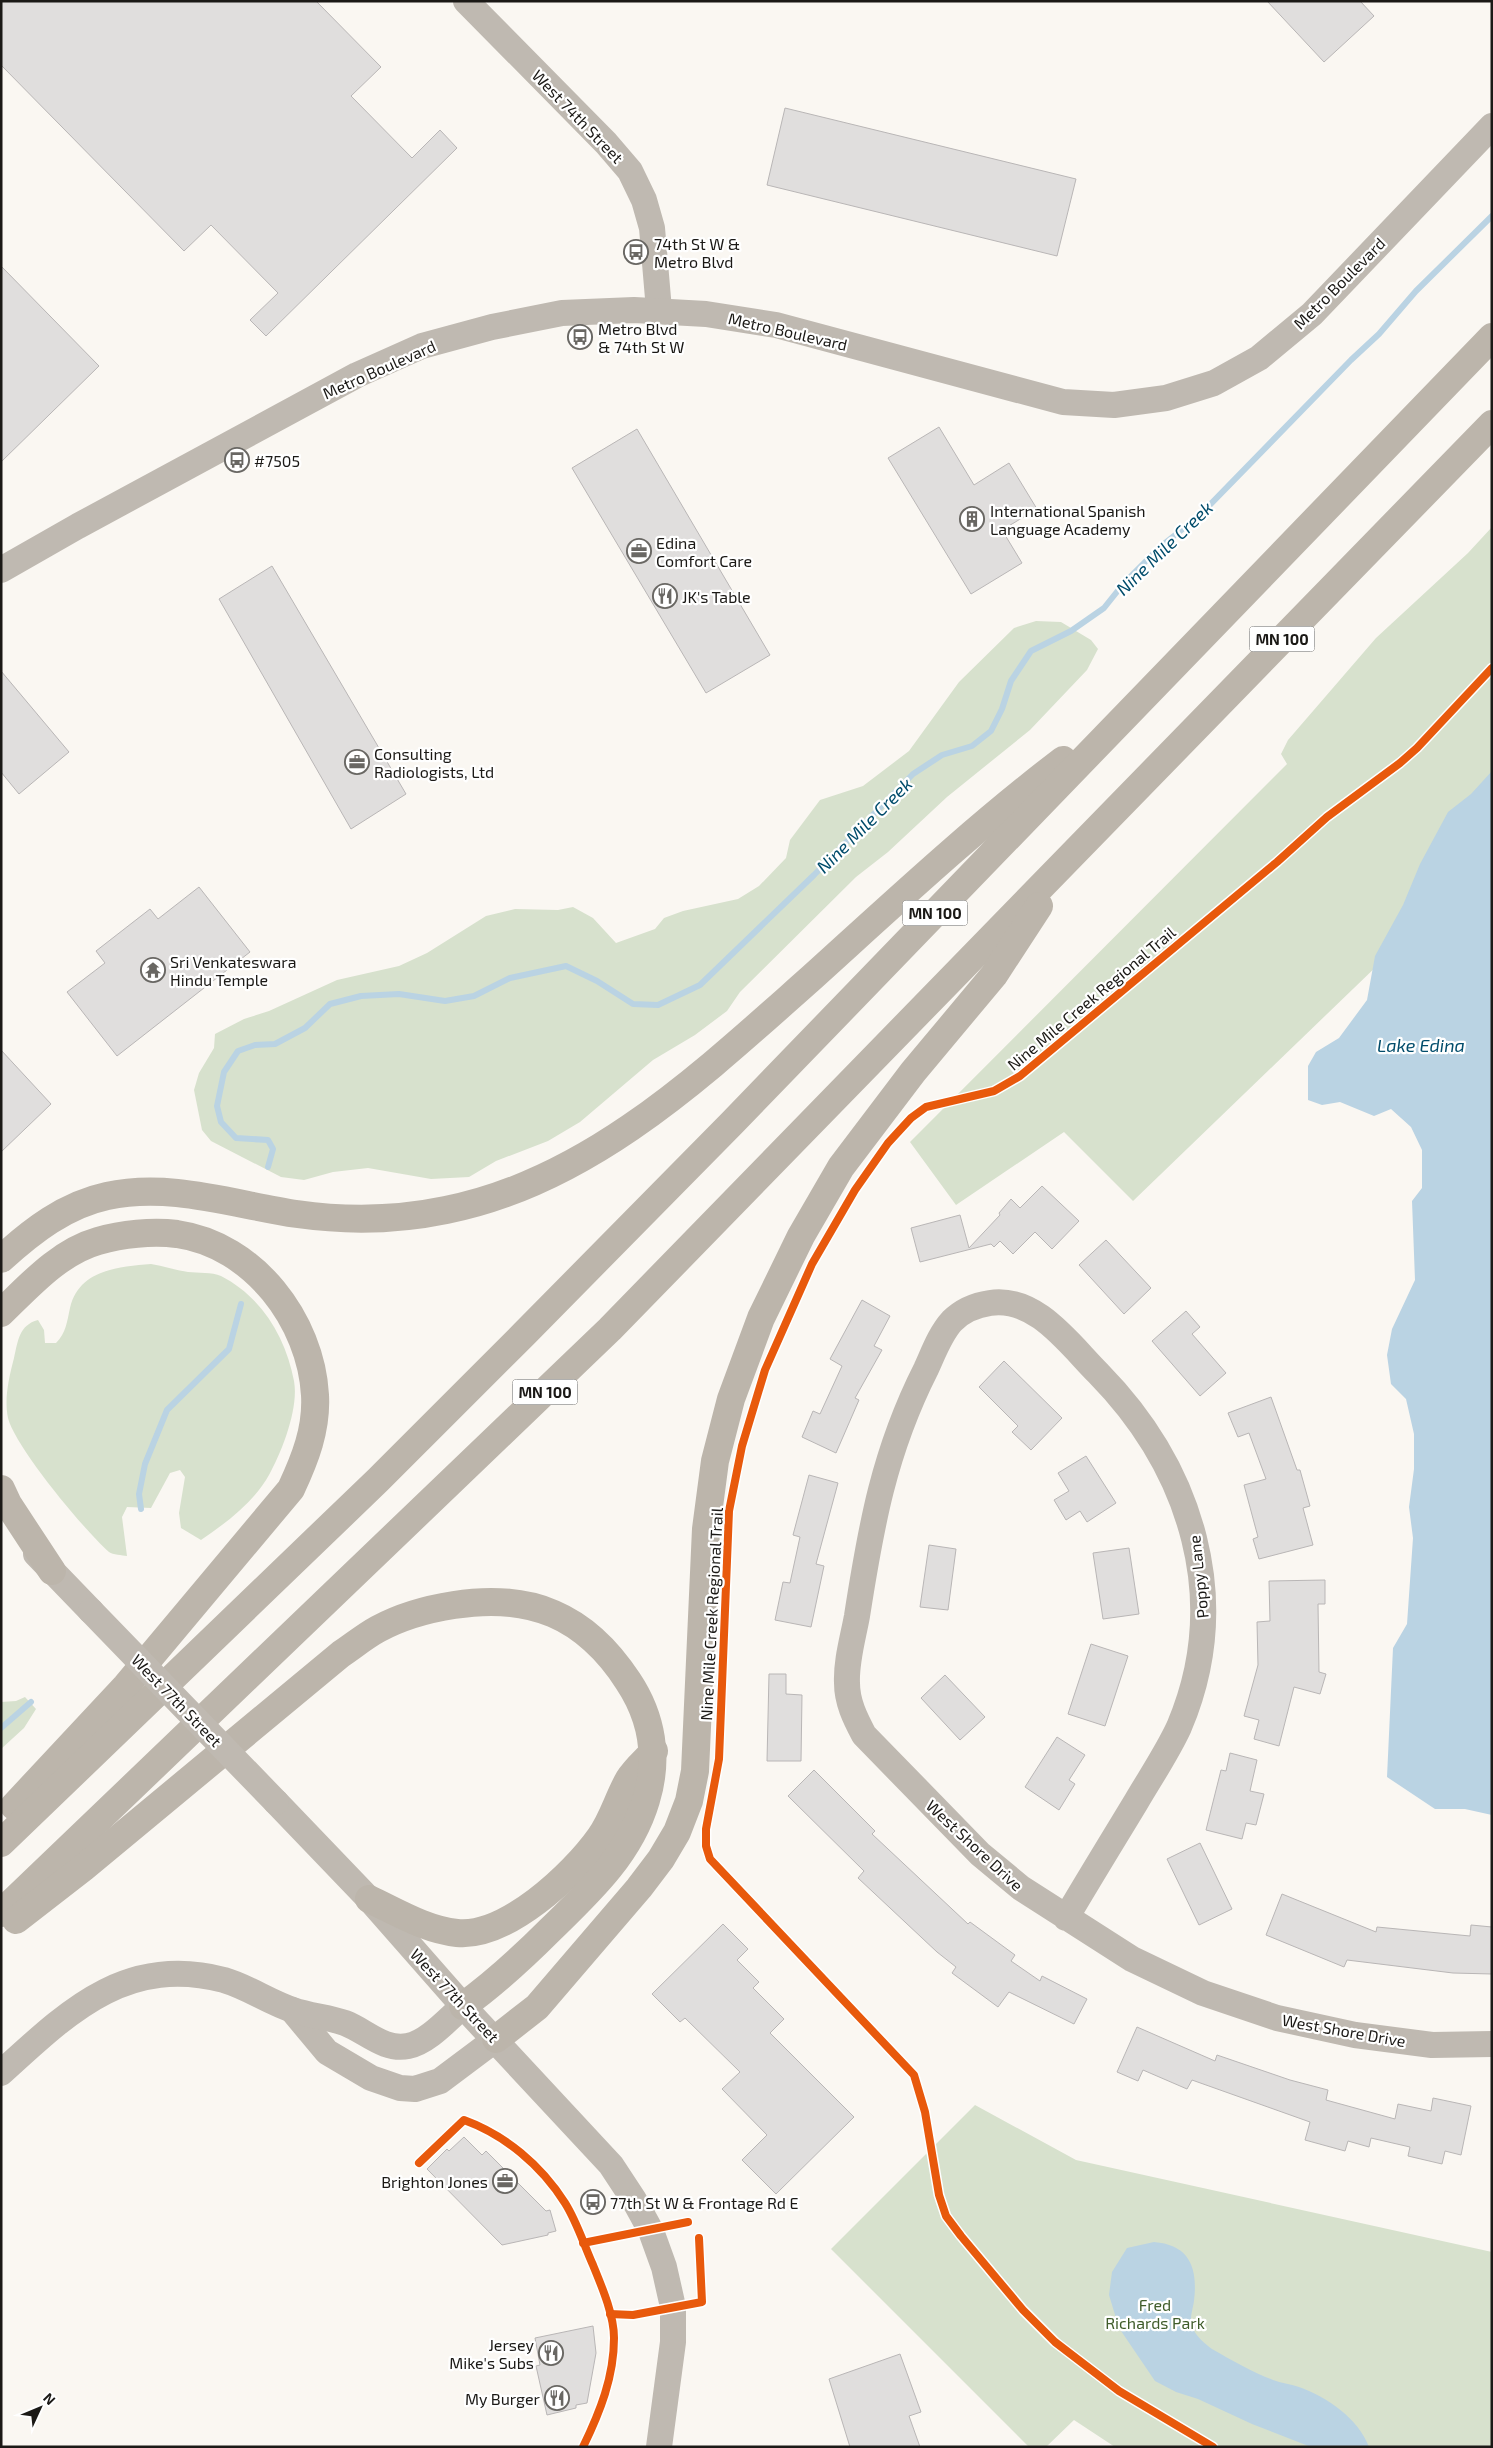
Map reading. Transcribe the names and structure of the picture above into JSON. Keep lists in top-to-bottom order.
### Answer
{
  "streets": {
    "highway": ["MN 100"],
    "street": [
      "West 74th Street",
      "Metro Boulevard",
      "Poppy Lane",
      "West 77th Street",
      "West Shore Drive"
    ],
    "cycle path": ["Nine Mile Creek Regional Trail"]
  },
  "crossings": [
    ["West 74th Street", "Metro Boulevard"],
    ["Poppy Lane", "West Shore Drive"]
  ],
  "water": ["Nine Mile Creek", "Lake Edina"],
  "parks": ["Fred Richards Park"],
  "places": {
    "bus stop": [
      "74th St W & Metro Blvd",
      "Metro Blvd & 74th St W",
      "#7505",
      "77th St W & Frontage Rd E"
    ],
    "building": ["International Spanish Language Academy"],
    "office": ["Edina Comfort Care", "Consulting Radiologists, Ltd", "Brighton Jones"],
    "restaurant": ["JK's Table", "Jersey Mike's Subs", "My Burger"],
    "temple": ["Sri Venkateswara Hindu Temple"]
  },
  "north": "top right"
}
